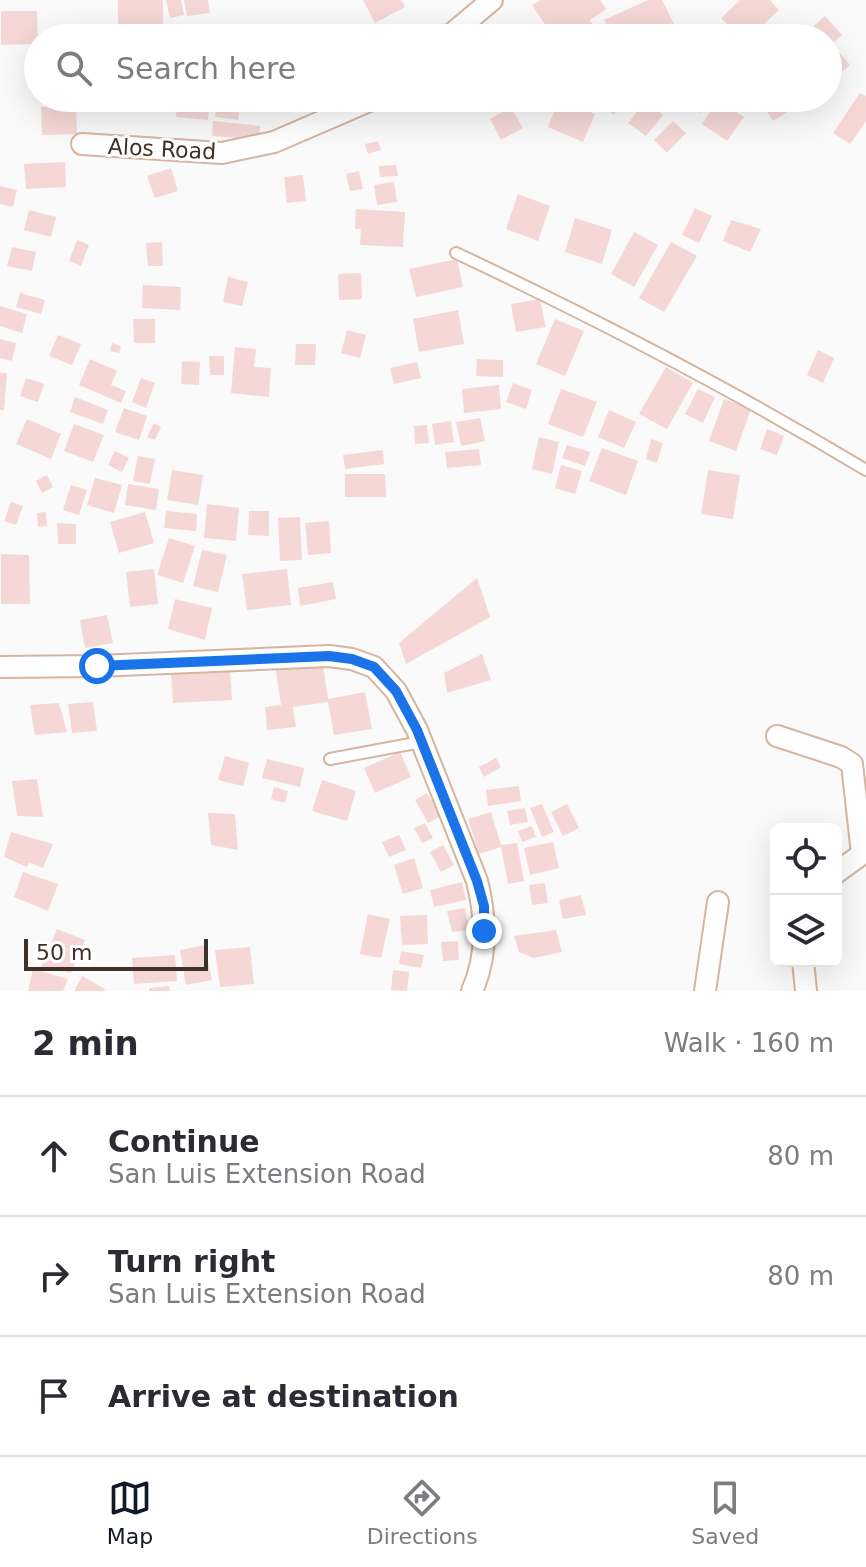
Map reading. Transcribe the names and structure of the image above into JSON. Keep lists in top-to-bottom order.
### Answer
{
  "streets": {
    "street": ["Alos Road"]
  },
  "scale_bar": "50 m",
  "page": {
    "search": "Search here",
    "scale": "50 m",
    "heading": ["2 min", "Walk · 160 m"],
    "list": [
      ["Continue", "San Luis Extension Road", "80 m"],
      ["Turn right", "San Luis Extension Road", "80 m"],
      "Arrive at destination"
    ],
    "nav": ["Map", "Directions", "Saved"]
  }
}
